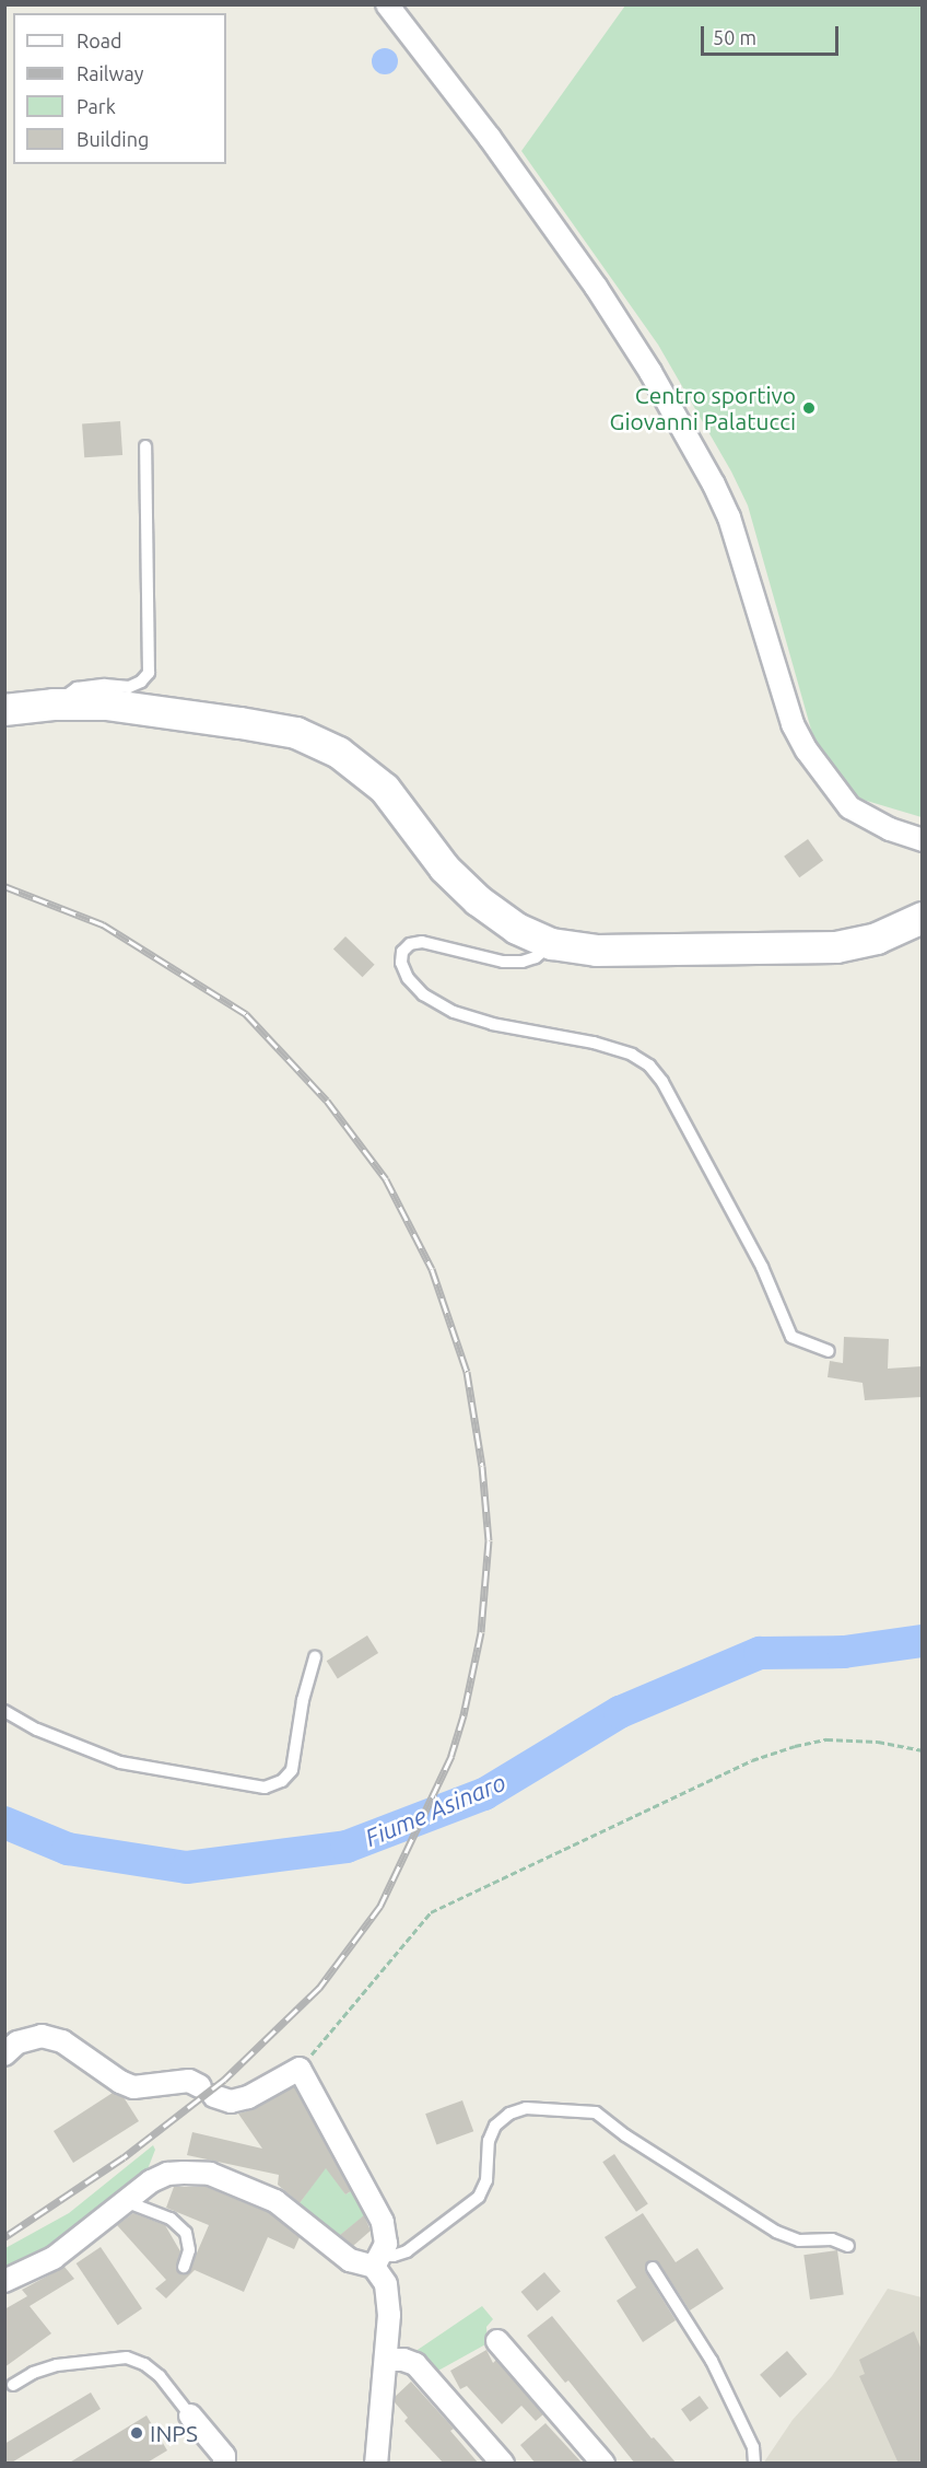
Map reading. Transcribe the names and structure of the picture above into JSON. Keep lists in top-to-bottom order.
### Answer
{
  "water": ["Fiume Asinaro"],
  "places": ["Centro sportivo Giovanni Palatucci", "INPS"],
  "legend": [
    "Road",
    "Railway",
    "Park",
    "Building"
  ],
  "scale_bar": "50 m"
}
